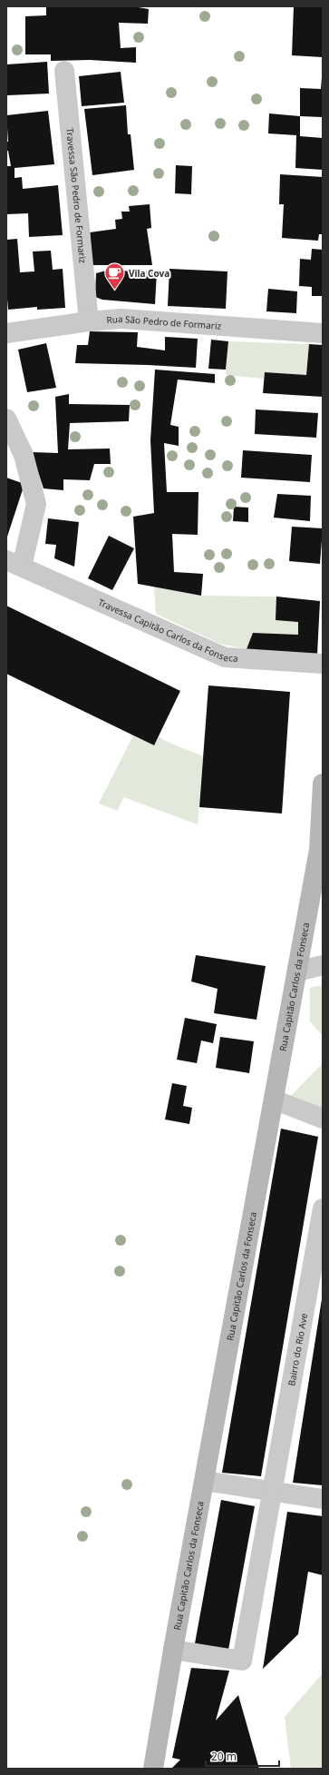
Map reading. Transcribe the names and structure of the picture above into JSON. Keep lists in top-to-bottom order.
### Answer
{
  "streets": {
    "main road": ["Rua Capitão Carlos da Fonseca"],
    "street": [
      "Travessa São Pedro de Formariz",
      "Rua São Pedro de Formariz",
      "Travessa Capitão Carlos da Fonseca",
      "Bairro do Rio Ave"
    ]
  },
  "crossings": [
    ["Travessa São Pedro de Formariz", "Rua São Pedro de Formariz"],
    ["Rua Capitão Carlos da Fonseca", "Bairro do Rio Ave"]
  ],
  "places": {
    "cafe": ["Vila Cova"]
  },
  "scale_bar": "20 m"
}
